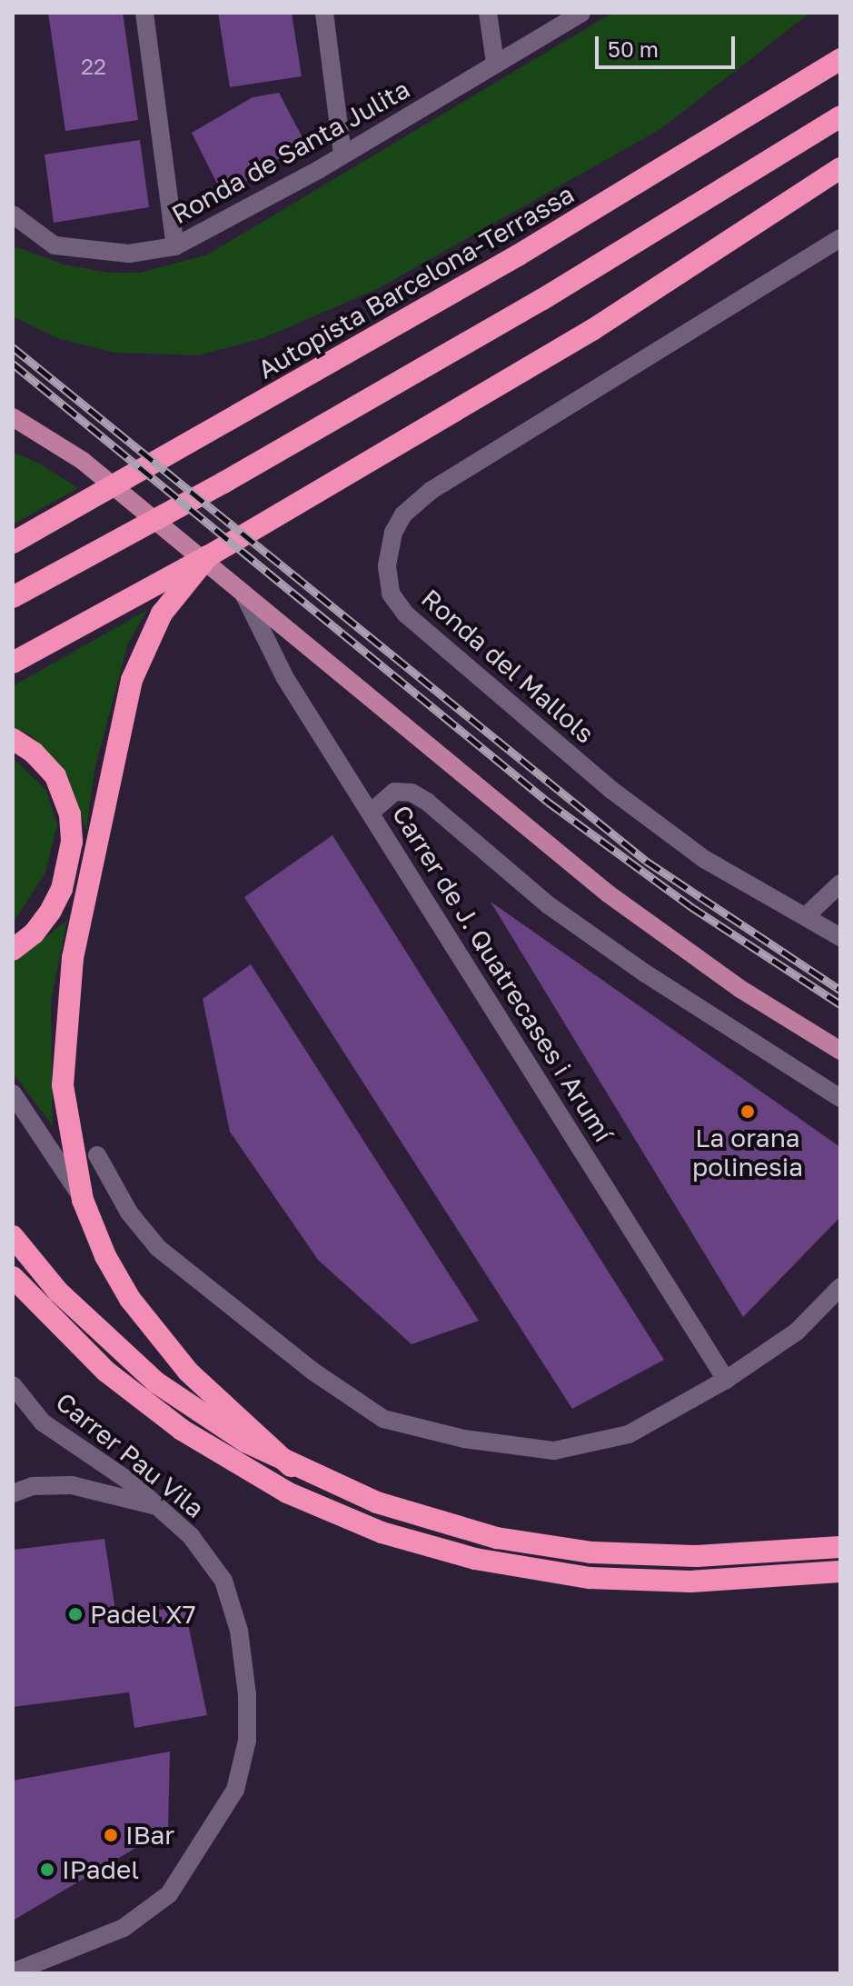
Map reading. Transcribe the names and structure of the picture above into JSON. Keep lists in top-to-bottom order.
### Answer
{
  "streets": {
    "highway": ["Autopista Barcelona-Terrassa"],
    "street": [
      "Ronda de Santa Julita",
      "Ronda del Mallols",
      "Carrer de J. Quatrecases i Arumí",
      "Carrer Pau Vila"
    ]
  },
  "places": [
    "La orana polinesia",
    "Padel X7",
    "IBar",
    "IPadel"
  ],
  "house_numbers": ["22"],
  "scale_bar": "50 m"
}
